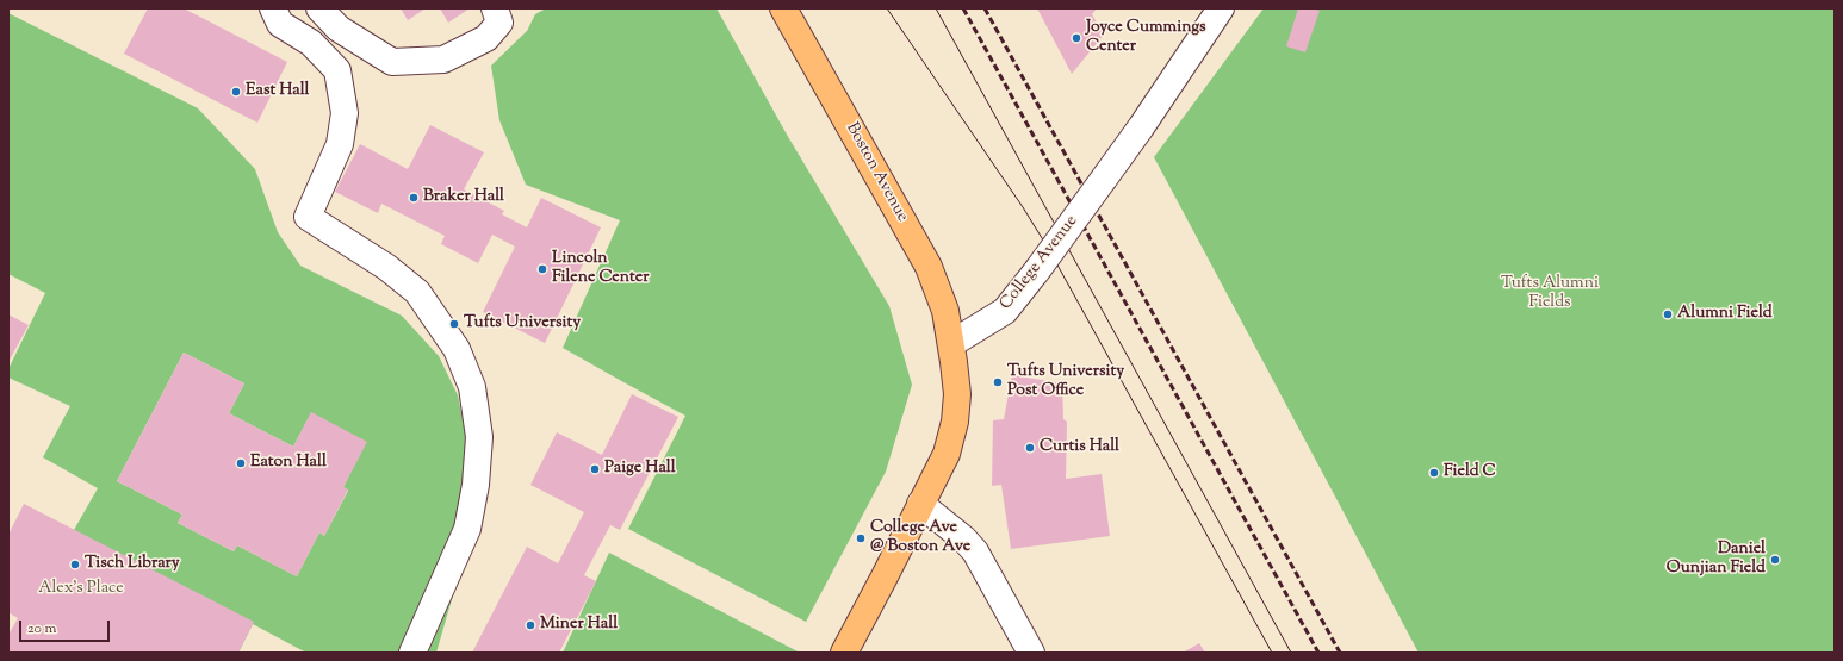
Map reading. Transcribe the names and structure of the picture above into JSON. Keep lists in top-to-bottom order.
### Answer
{
  "streets": {
    "main road": ["Boston Avenue"],
    "street": ["College Avenue"]
  },
  "crossings": [
    ["Boston Avenue", "College Avenue"]
  ],
  "parks": ["Tufts Alumni Fields", "Alex's Place"],
  "places": [
    "Joyce Cummings Center",
    "East Hall",
    "Braker Hall",
    "Lincoln Filene Center",
    "Alumni Field",
    "Tufts University",
    "Tufts University Post Office",
    "Curtis Hall",
    "Eaton Hall",
    "Paige Hall",
    "Field C",
    "College Ave @ Boston Ave",
    "Daniel Ounjian Field",
    "Tisch Library",
    "Miner Hall"
  ],
  "scale_bar": "20 m"
}
